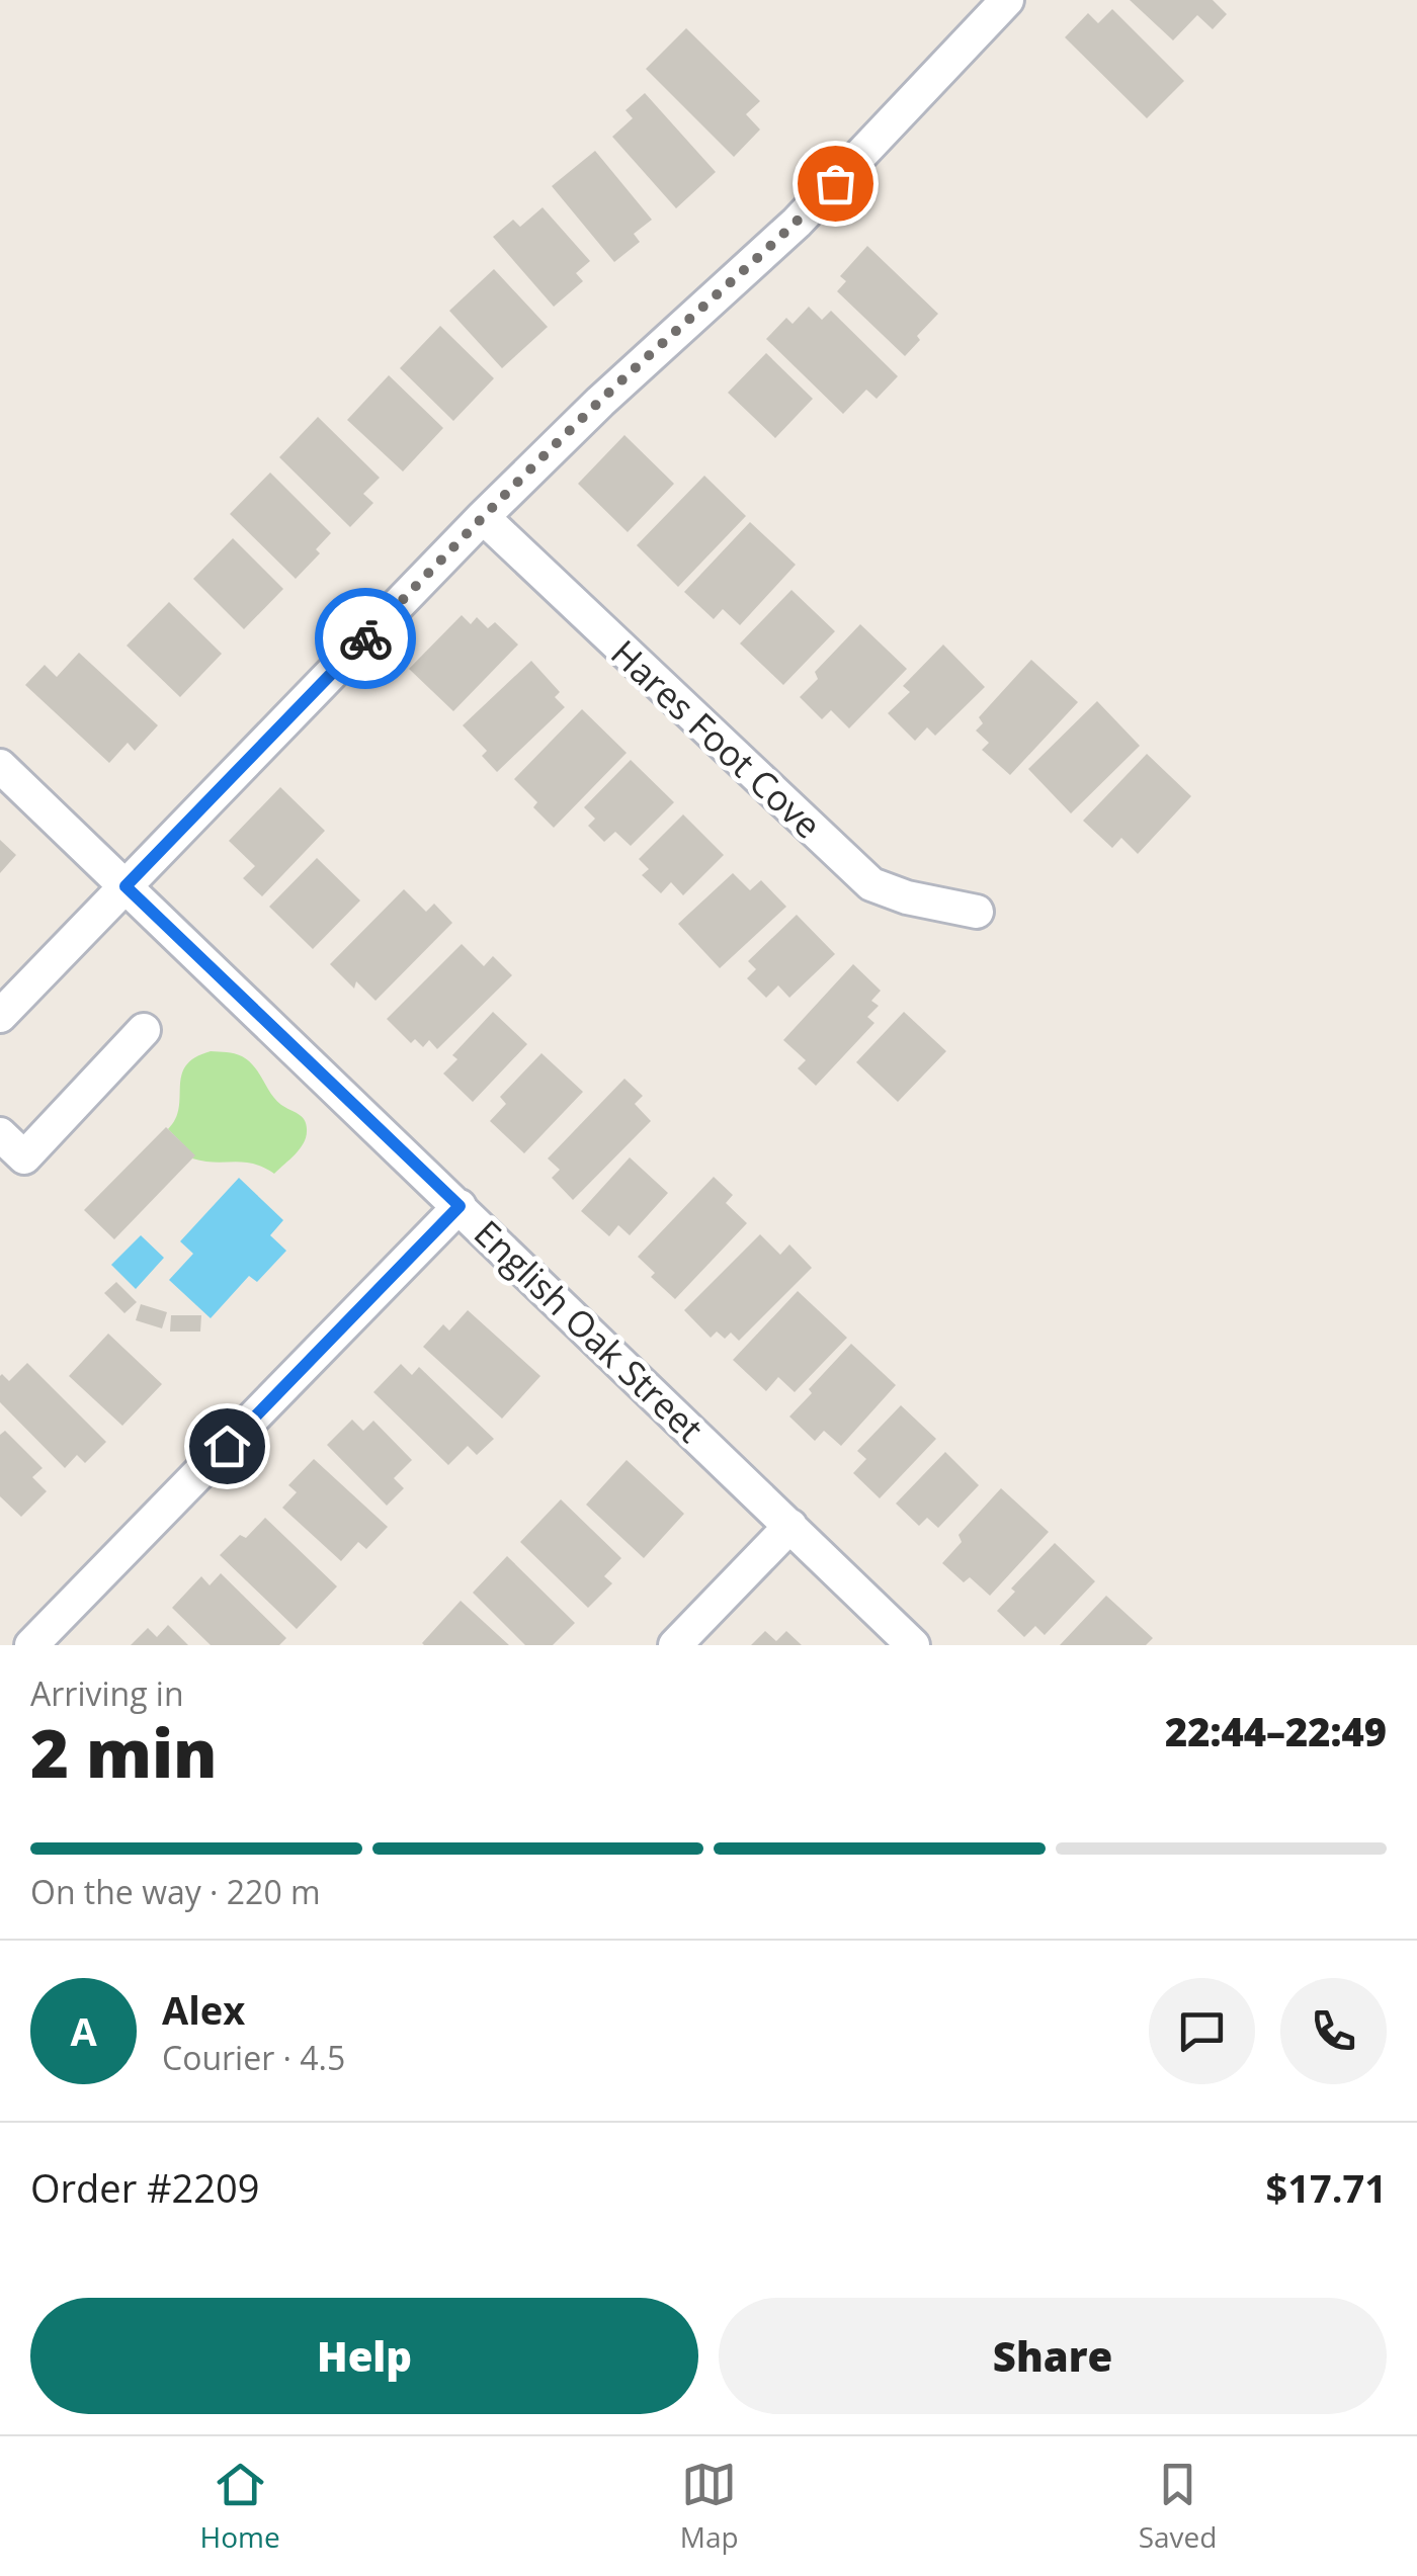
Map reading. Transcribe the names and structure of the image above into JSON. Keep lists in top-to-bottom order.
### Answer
{
  "streets": {
    "street": ["Hares Foot Cove", "English Oak Street"]
  },
  "page": {
    "heading": ["2 min", "Arriving in", "22:44–22:49"],
    "panel": [
      "Alex",
      "Courier · 4.5",
      "Order #2209",
      "$17.71"
    ],
    "bar": "On the way · 220 m",
    "round": "A",
    "buttons": ["Help", "Share"],
    "tabs": ["Home", "Map", "Saved"]
  }
}
